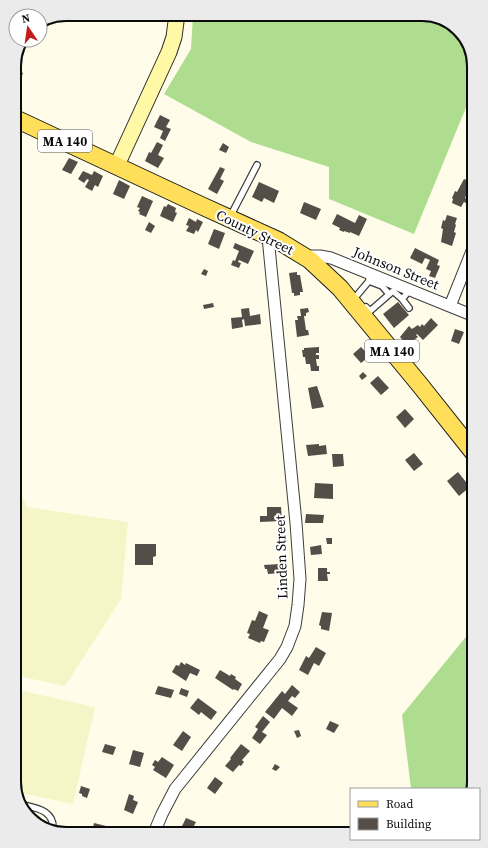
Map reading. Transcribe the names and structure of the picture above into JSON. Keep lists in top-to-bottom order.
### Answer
{
  "streets": {
    "main road": ["MA 140", "County Street"],
    "street": ["Johnson Street", "Linden Street"]
  },
  "crossings": [
    ["County Street", "Johnson Street"],
    ["County Street", "Linden Street"]
  ],
  "legend": ["Road", "Building"],
  "north": "top"
}
